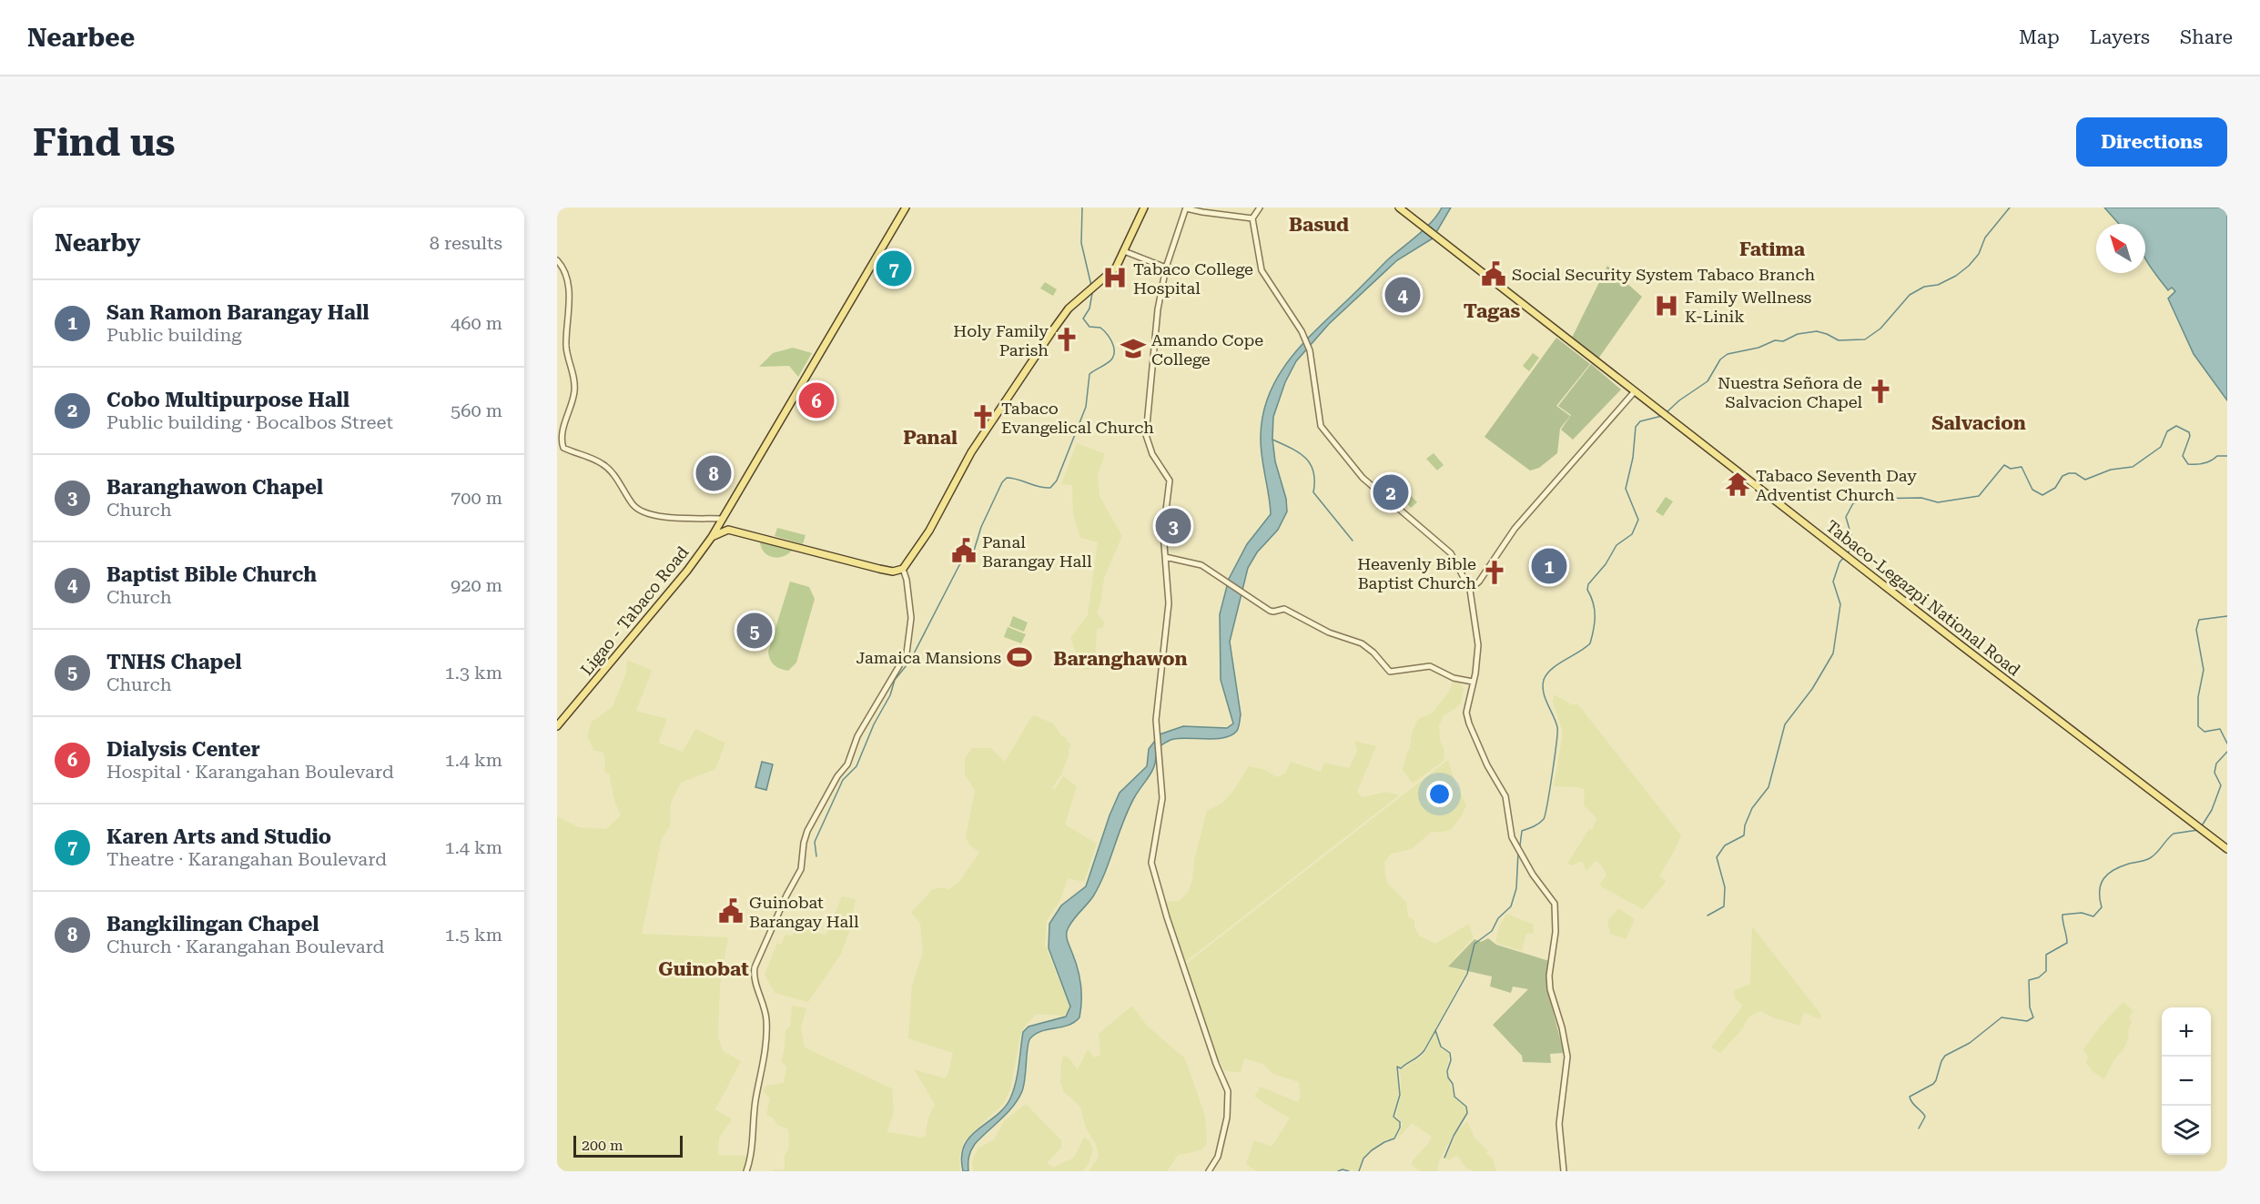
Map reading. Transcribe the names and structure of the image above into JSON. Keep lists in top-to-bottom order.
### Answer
{
  "streets": {
    "main road": ["Tabaco-Legazpi National Road", "Ligao - Tabaco Road"]
  },
  "districts": [
    "Basud",
    "Fatima",
    "Tagas",
    "Salvacion",
    "Panal",
    "Baranghawon",
    "Guinobat"
  ],
  "places": {
    "public building": ["Social Security System Tabaco Branch", "Panal Barangay Hall", "Guinobat Barangay Hall"],
    "hospital": ["Tabaco College Hospital", "Family Wellness K-Linik"],
    "church": [
      "Holy Family Parish",
      "Nuestra Señora de Salvacion Chapel",
      "Tabaco Evangelical Church",
      "Heavenly Bible Baptist Church"
    ],
    "school or university": ["Amando Cope College"],
    "temple": ["Tabaco Seventh Day Adventist Church"],
    "sports": ["Jamaica Mansions"]
  },
  "scale_bar": "200 m",
  "north": "top left",
  "page": {
    "header": "Nearbee",
    "nav": ["Map", "Layers", "Share"],
    "buttons": "Directions",
    "title": "Find us",
    "heading": ["Nearby", "8 results"],
    "pins": [
      "7",
      "4",
      "6",
      "8",
      "2",
      "3",
      "1",
      "5"
    ],
    "list": [
      {
        "mark": "1",
        "name": "San Ramon Barangay Hall",
        "note": "Public building",
        "value": "460 m"
      },
      {
        "mark": "2",
        "name": "Cobo Multipurpose Hall",
        "note": "Public building · Bocalbos Street",
        "value": "560 m"
      },
      {
        "mark": "3",
        "name": "Baranghawon Chapel",
        "note": "Church",
        "value": "700 m"
      },
      {
        "mark": "4",
        "name": "Baptist Bible Church",
        "note": "Church",
        "value": "920 m"
      },
      {
        "mark": "5",
        "name": "TNHS Chapel",
        "note": "Church",
        "value": "1.3 km"
      },
      {
        "mark": "6",
        "name": "Dialysis Center",
        "note": "Hospital · Karangahan Boulevard",
        "value": "1.4 km"
      },
      {
        "mark": "7",
        "name": "Karen Arts and Studio",
        "note": "Theatre · Karangahan Boulevard",
        "value": "1.4 km"
      },
      {
        "mark": "8",
        "name": "Bangkilingan Chapel",
        "note": "Church · Karangahan Boulevard",
        "value": "1.5 km"
      }
    ],
    "map_buttons": ["+", "−"],
    "scale": "200 m"
  }
}
